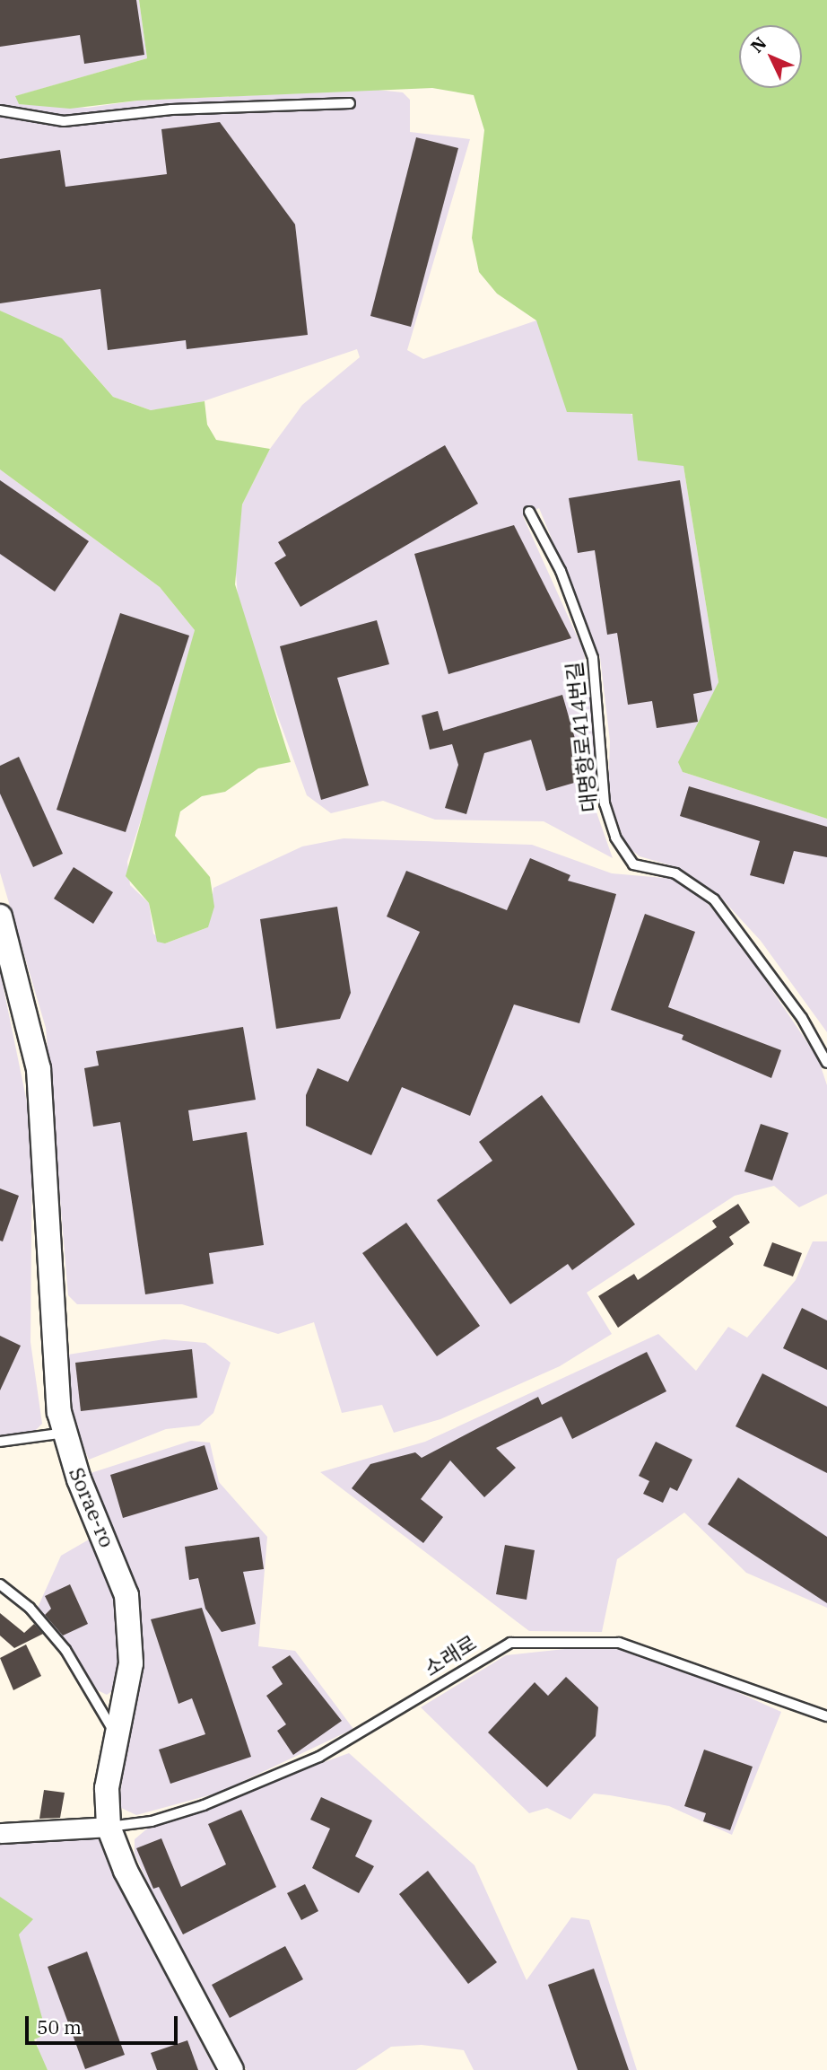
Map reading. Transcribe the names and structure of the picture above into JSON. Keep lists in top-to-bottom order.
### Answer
{
  "streets": {
    "street": ["Sorae-ro"],
    "lane": ["대명항로414번길", "소래로"]
  },
  "crossings": [
    ["Sorae-ro", "소래로"]
  ],
  "scale_bar": "50 m",
  "north": "top left"
}
